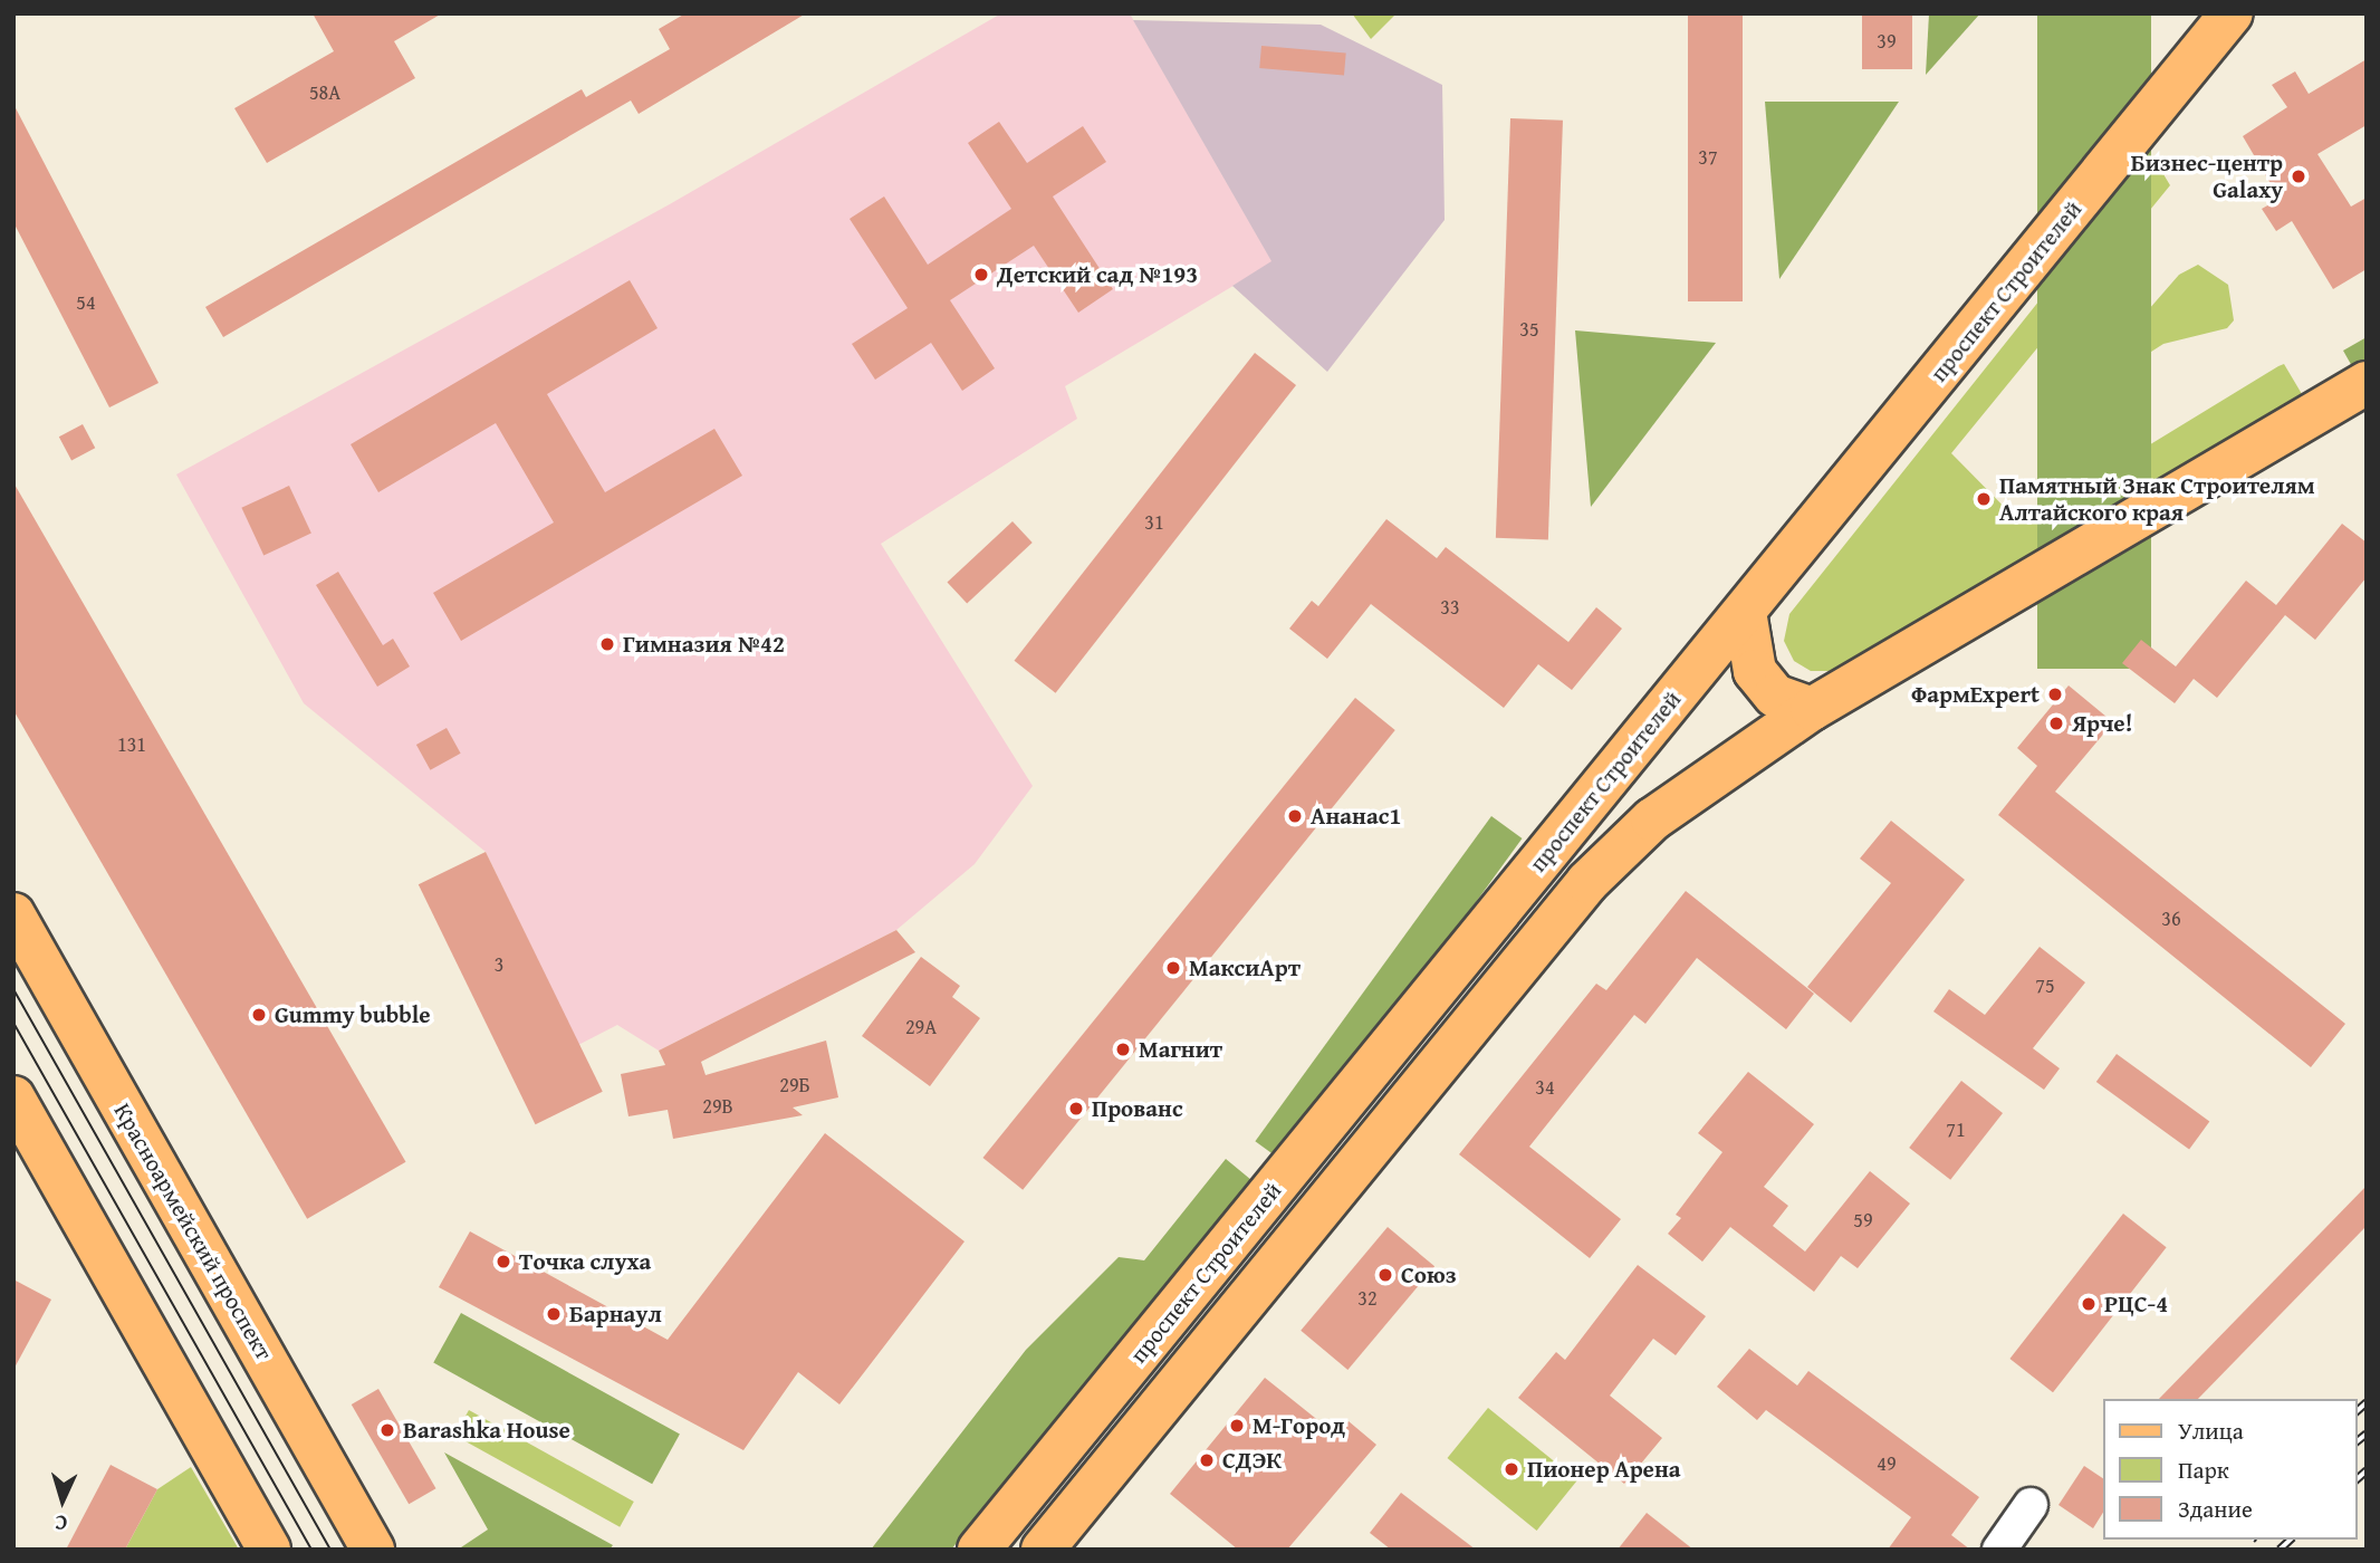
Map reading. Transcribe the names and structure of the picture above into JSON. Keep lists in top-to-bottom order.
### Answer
{
  "streets": {
    "main road": ["проспект Строителей", "Красноармейский проспект"]
  },
  "places": [
    "Бизнес-центр Galaxy",
    "Детский сад №193",
    "Памятный Знак Строителям Алтайского края",
    "Гимназия №42",
    "ФармExpert",
    "Ярче!",
    "Ананас1",
    "МаксиАрт",
    "Gummy bubble",
    "Магнит",
    "Прованс",
    "Точка слуха",
    "Союз",
    "РЦС-4",
    "Барнаул",
    "М-Город",
    "Barashka House",
    "СДЭК",
    "Пионер Арена"
  ],
  "house_numbers": [
    "39",
    "58А",
    "37",
    "54",
    "35",
    "31",
    "33",
    "131",
    "36",
    "3",
    "75",
    "29А",
    "29Б",
    "34",
    "29В",
    "71",
    "59",
    "32",
    "49"
  ],
  "legend": ["Улица", "Парк", "Здание"],
  "north": "bottom"
}
